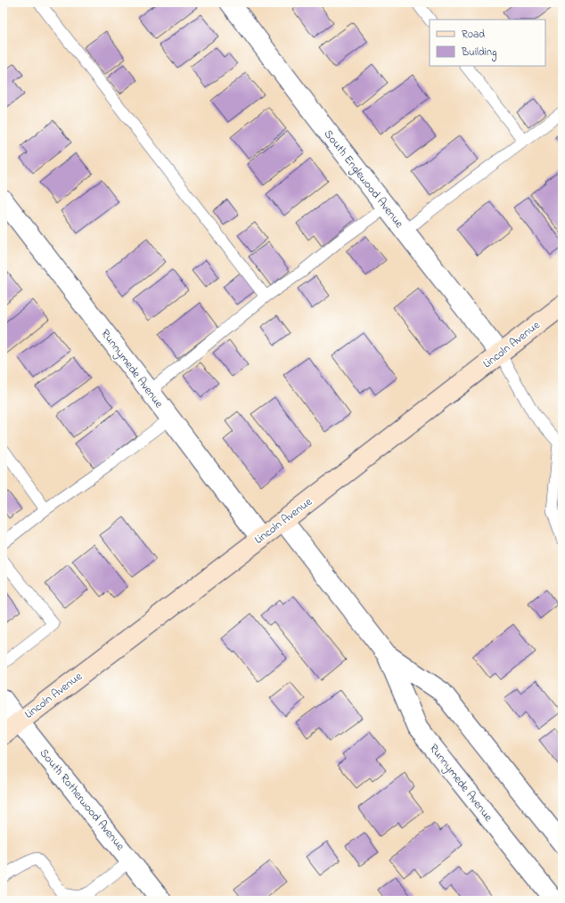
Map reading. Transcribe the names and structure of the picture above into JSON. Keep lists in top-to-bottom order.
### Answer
{
  "streets": {
    "street": [
      "South Englewood Avenue",
      "Lincoln Avenue",
      "Runnymede Avenue",
      "South Rotherwood Avenue"
    ]
  },
  "crossings": [
    ["South Englewood Avenue", "Lincoln Avenue"],
    ["Lincoln Avenue", "Runnymede Avenue"],
    ["Lincoln Avenue", "South Rotherwood Avenue"]
  ],
  "legend": ["Road", "Building"]
}
